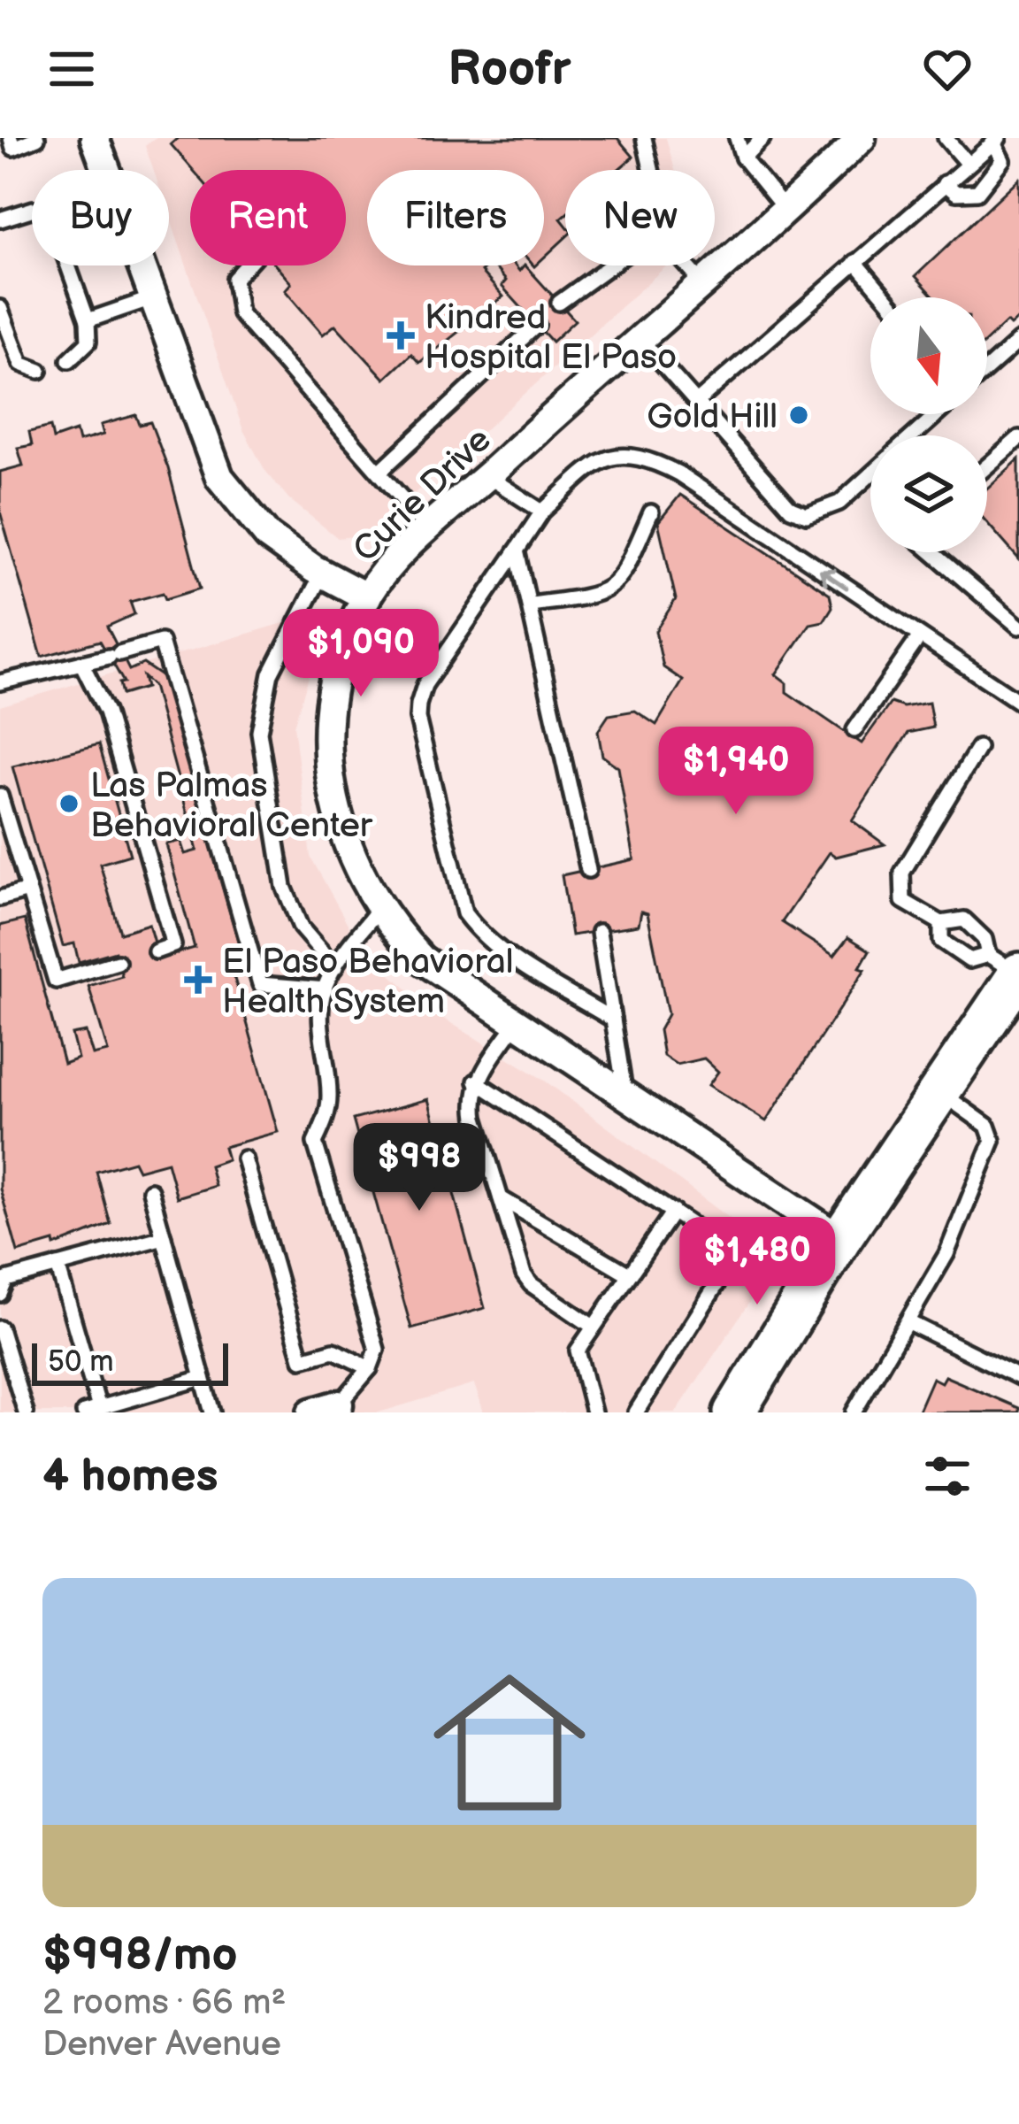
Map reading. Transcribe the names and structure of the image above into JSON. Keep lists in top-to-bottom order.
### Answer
{
  "streets": {
    "street": ["Curie Drive"]
  },
  "places": {
    "health": ["Kindred Hospital El Paso", "El Paso Behavioral Health System"],
    "other": ["Gold Hill", "Las Palmas Behavioral Center"]
  },
  "scale_bar": "50 m",
  "north": "bottom",
  "page": {
    "header": "Roofr",
    "chip": [
      "Buy",
      "Rent",
      "Filters",
      "New"
    ],
    "price": [
      "$1,090",
      "$1,940",
      "$998",
      "$1,480"
    ],
    "scale": "50 m",
    "heading": "4 homes",
    "list": [
      {
        "name": "$998/mo",
        "note": "2 rooms · 66 m² · Denver Avenue"
      }
    ]
  }
}
